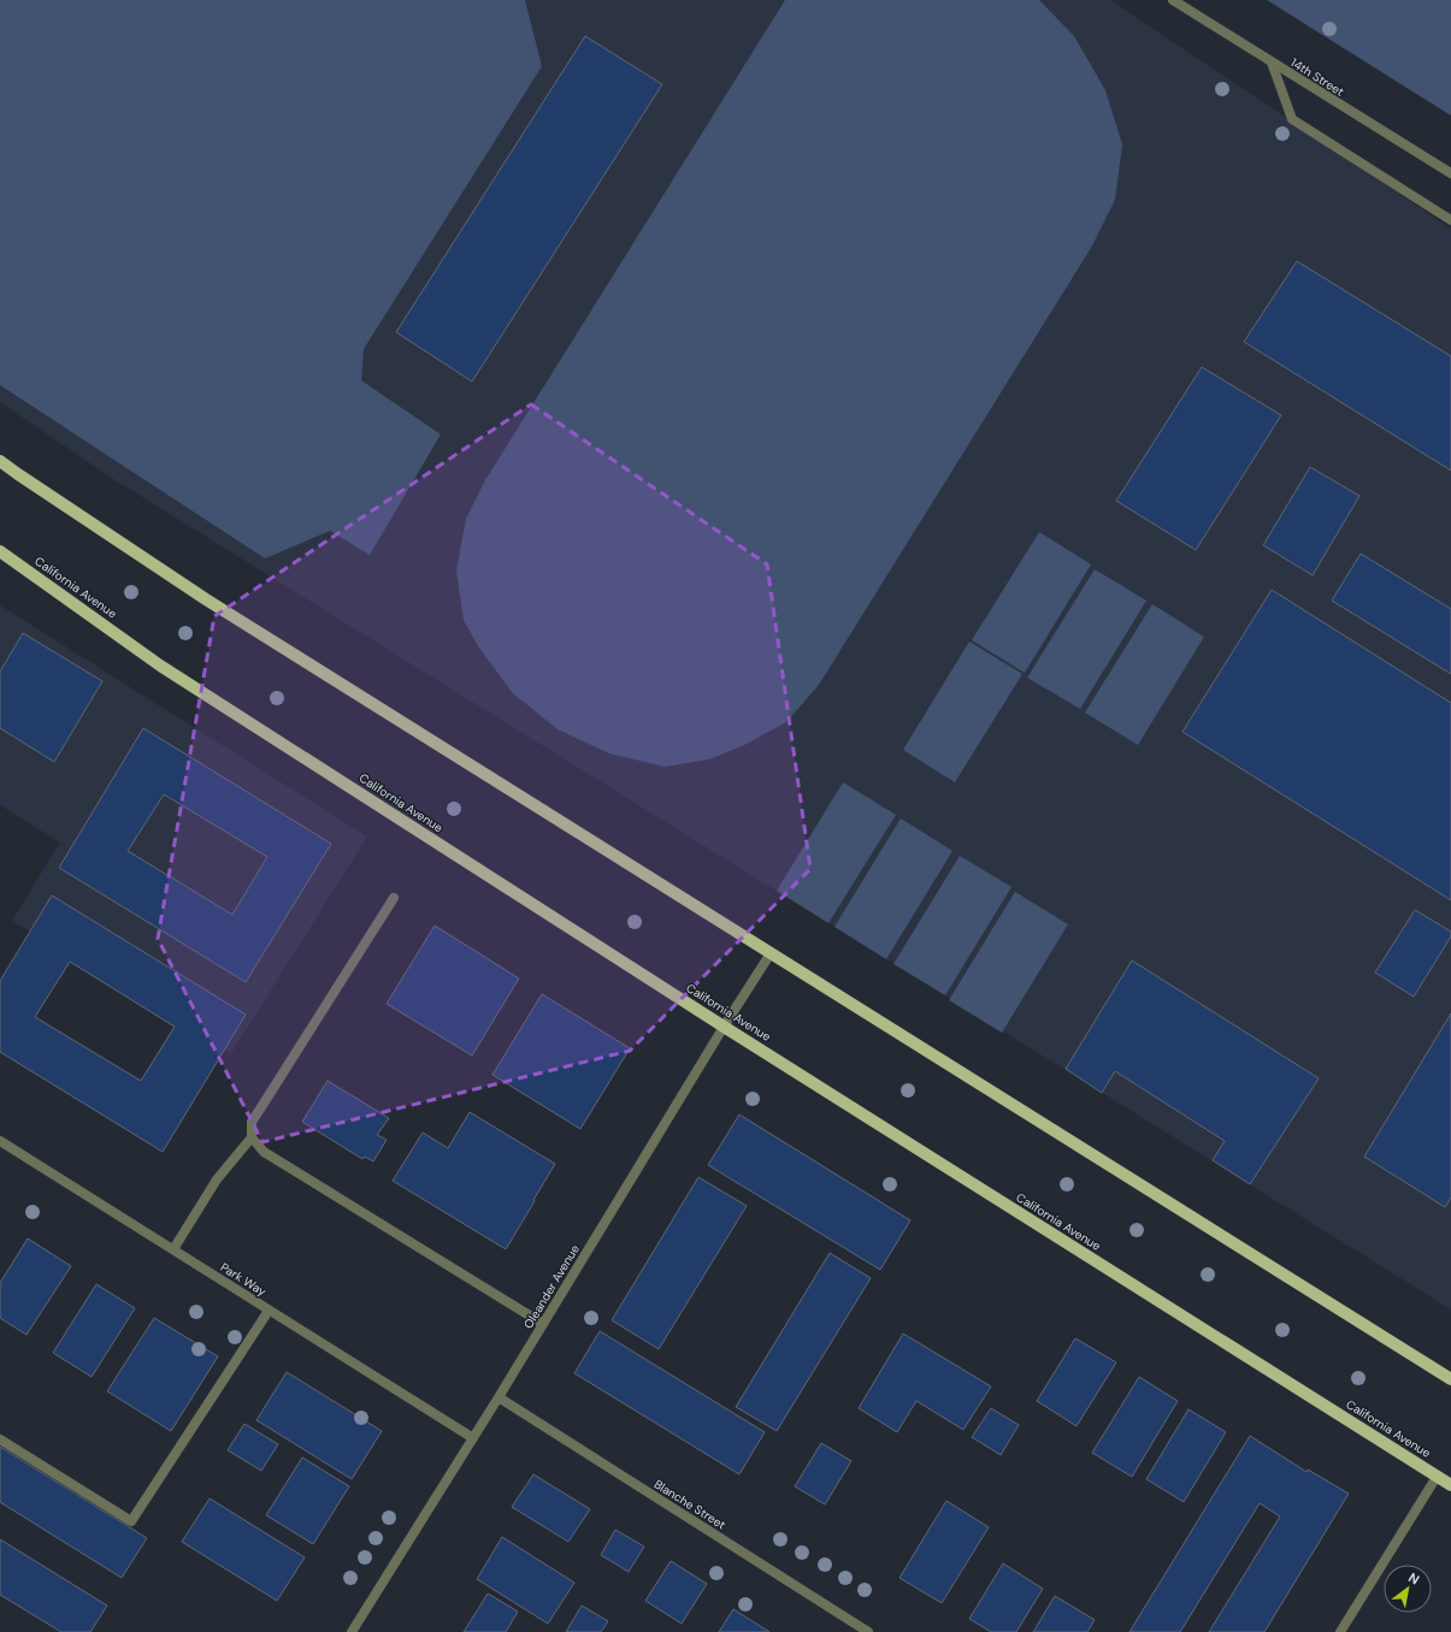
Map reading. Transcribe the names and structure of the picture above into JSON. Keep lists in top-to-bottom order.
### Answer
{
  "streets": {
    "main road": ["California Avenue"],
    "street": [
      "14th Street",
      "Park Way",
      "Oleander Avenue",
      "Blanche Street"
    ]
  },
  "crossings": [
    ["California Avenue", "Oleander Avenue"],
    ["Park Way", "Oleander Avenue"],
    ["Oleander Avenue", "Blanche Street"]
  ],
  "north": "top right"
}
